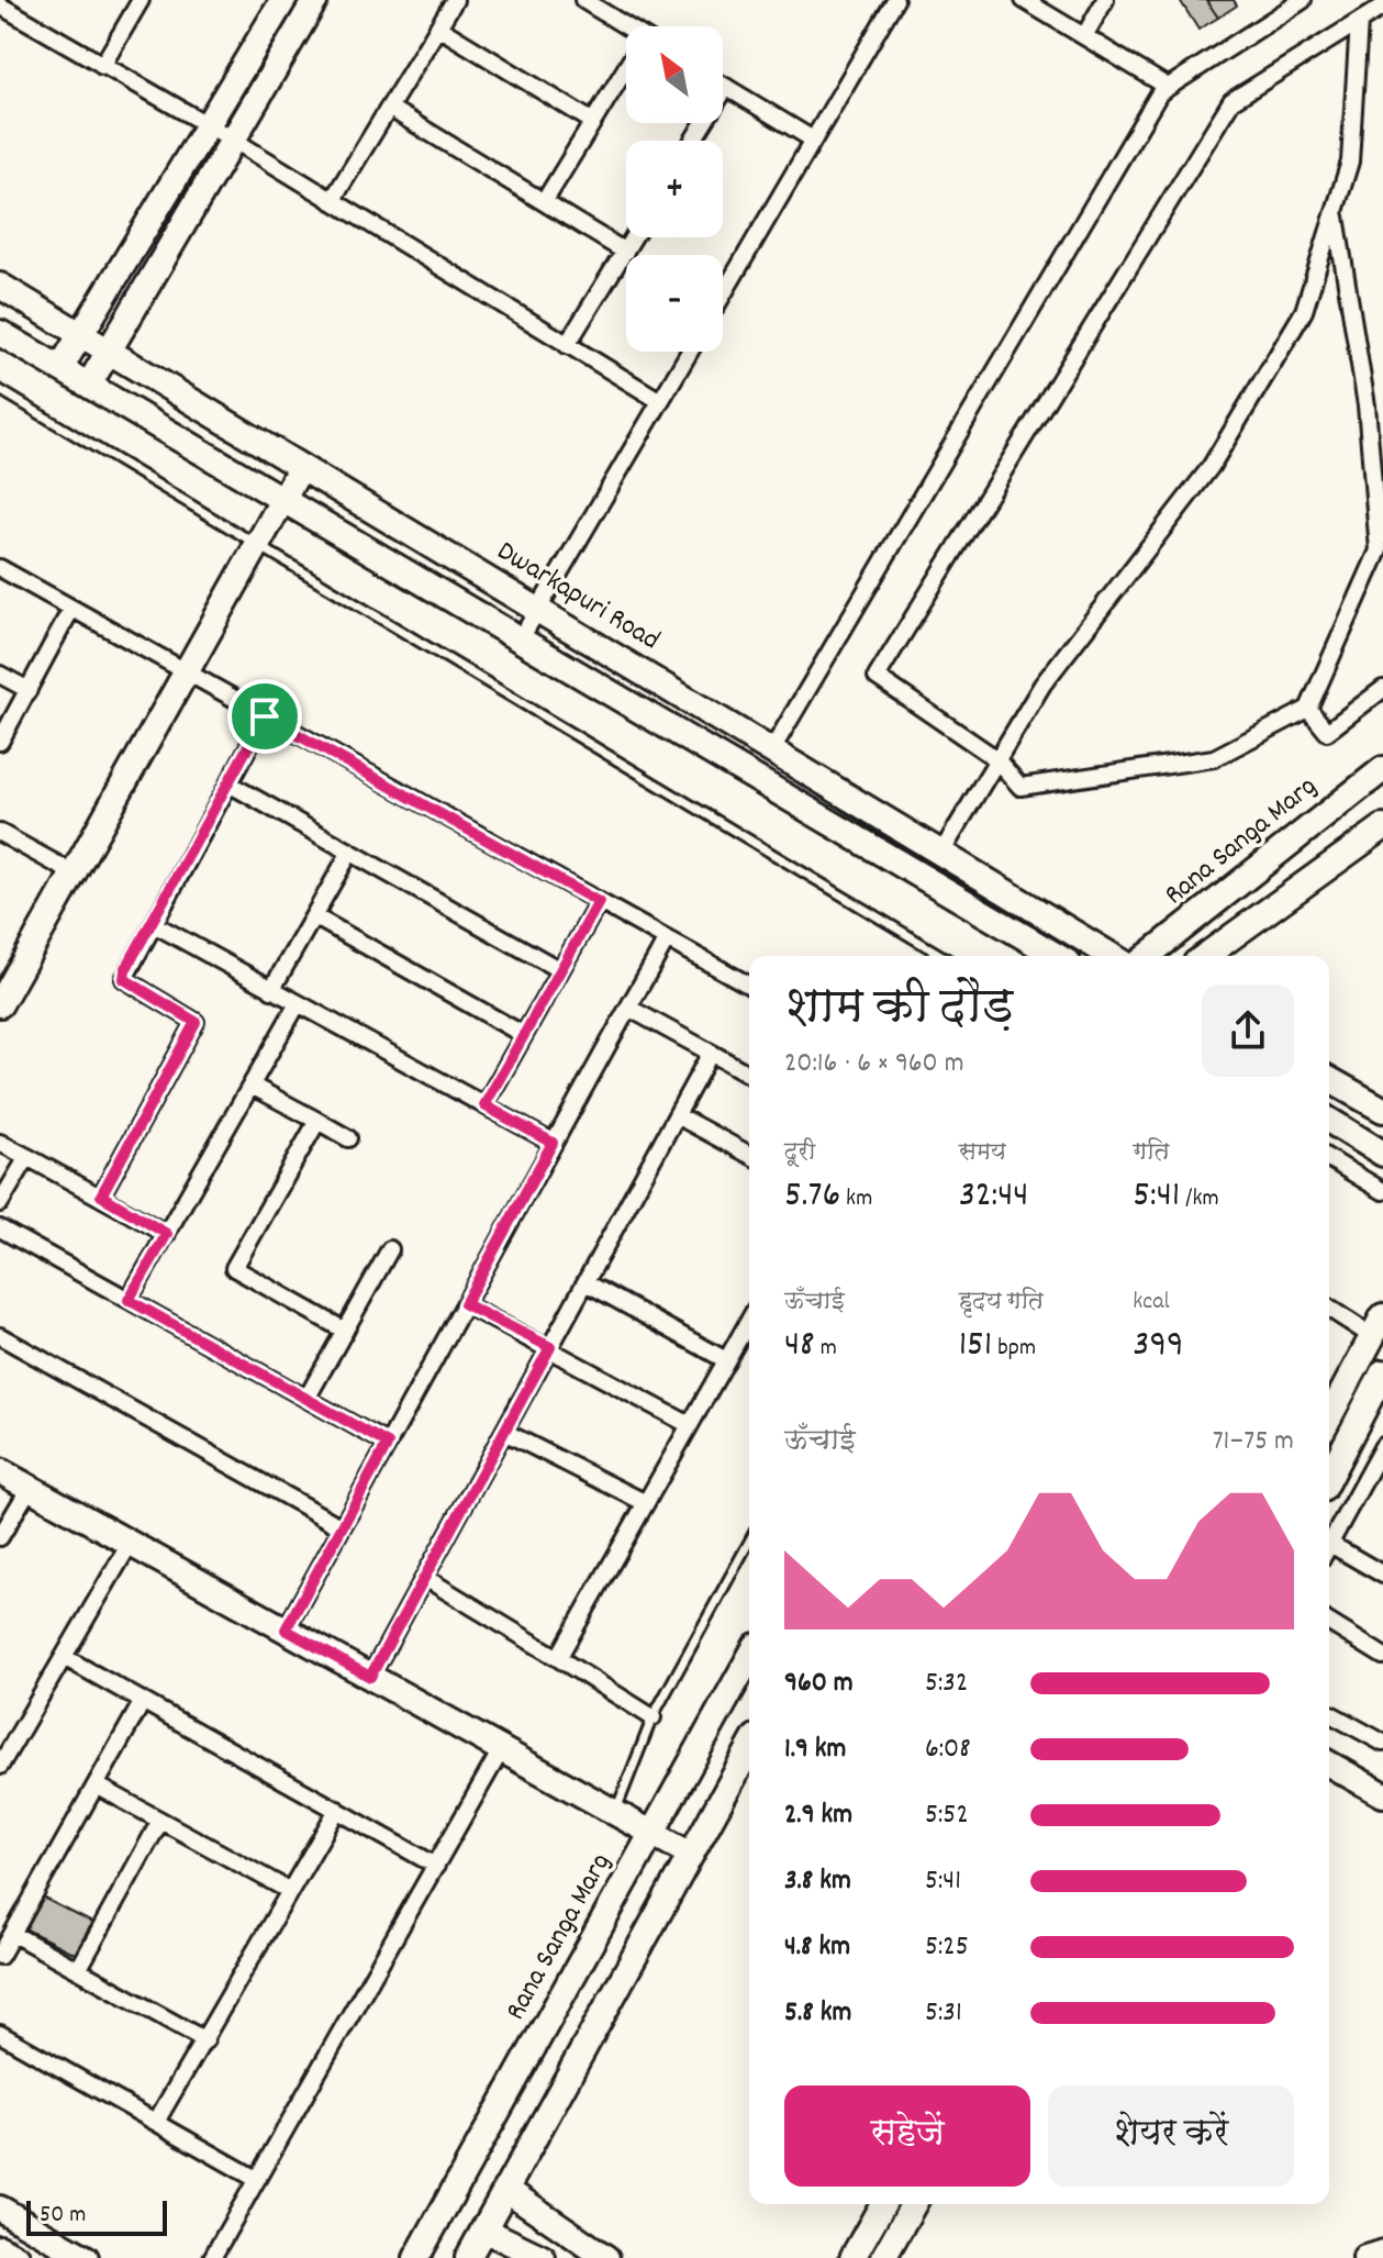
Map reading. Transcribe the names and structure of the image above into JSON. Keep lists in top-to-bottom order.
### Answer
{
  "streets": {
    "street": ["Dwarkapuri Road", "Rana Sanga Marg"]
  },
  "scale_bar": "50 m",
  "north": "top left",
  "page": {
    "map_buttons": ["+", "−"],
    "heading": ["शाम की दौड़", "20:16 · 6 × 960 m"],
    "stats": [
      ["दूरी", "5.76 km"],
      ["समय", "32:44"],
      ["गति", "5:41 /km"],
      ["ऊँचाई", "48 m"],
      ["हृदय गति", "151 bpm"],
      ["kcal", "399"]
    ],
    "chart": ["ऊँचाई", "71–75 m"],
    "list": [
      {
        "name": "960 m",
        "note": "5:32"
      },
      {
        "name": "1.9 km",
        "note": "6:08"
      },
      {
        "name": "2.9 km",
        "note": "5:52"
      },
      {
        "name": "3.8 km",
        "note": "5:41"
      },
      {
        "name": "4.8 km",
        "note": "5:25"
      },
      {
        "name": "5.8 km",
        "note": "5:31"
      }
    ],
    "buttons": ["सहेजें", "शेयर करें"],
    "scale": "50 m"
  }
}
